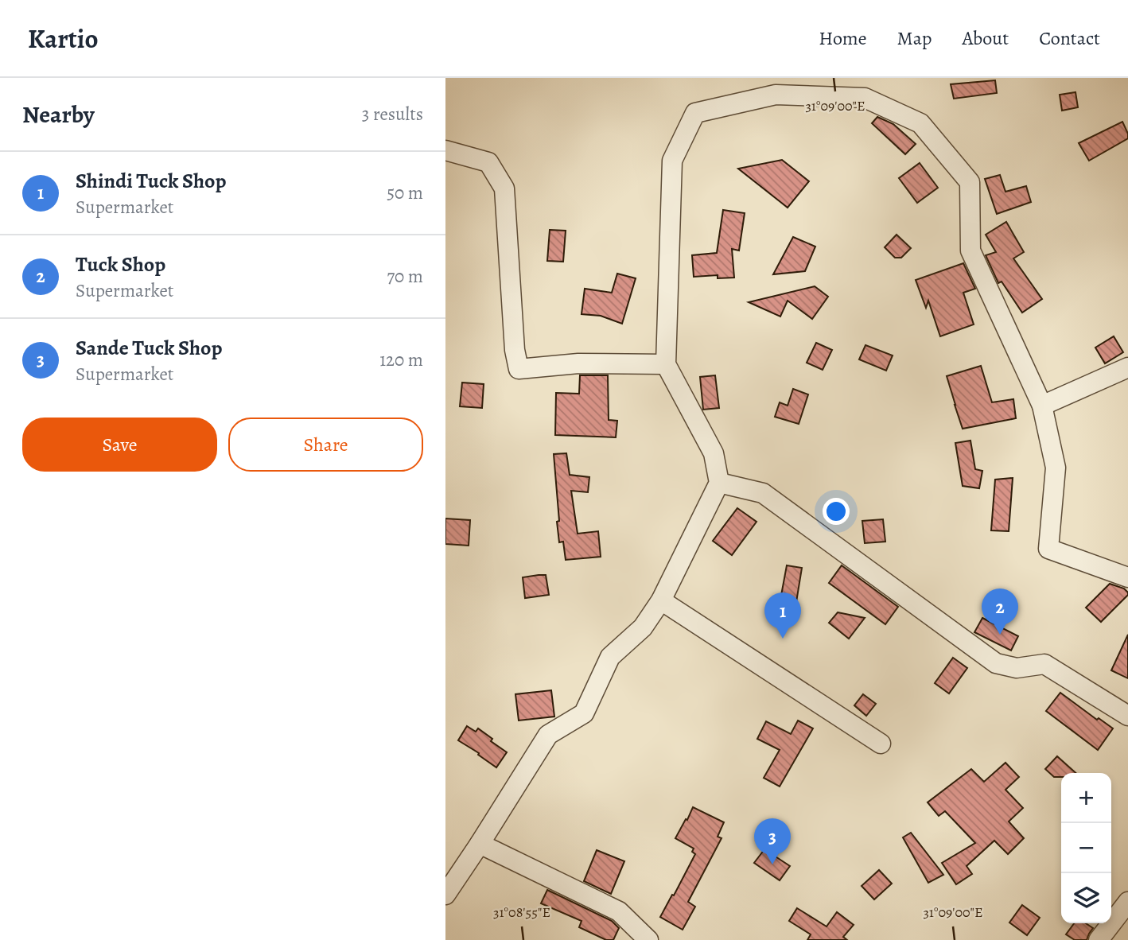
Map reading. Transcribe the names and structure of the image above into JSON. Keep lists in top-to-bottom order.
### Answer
{
  "page": {
    "header": "Kartio",
    "nav": [
      "Home",
      "Map",
      "About",
      "Contact"
    ],
    "heading": ["Nearby", "3 results"],
    "list": [
      {
        "mark": "1",
        "name": "Shindi Tuck Shop",
        "note": "Supermarket",
        "value": "50 m"
      },
      {
        "mark": "2",
        "name": "Tuck Shop",
        "note": "Supermarket",
        "value": "70 m"
      },
      {
        "mark": "3",
        "name": "Sande Tuck Shop",
        "note": "Supermarket",
        "value": "120 m"
      }
    ],
    "buttons": ["Save", "Share"],
    "pins": ["2", "1", "3"],
    "map_buttons": ["+", "−"]
  },
  "coordinates": ["31°09'00\"E", "31°08'55\"E"]
}
